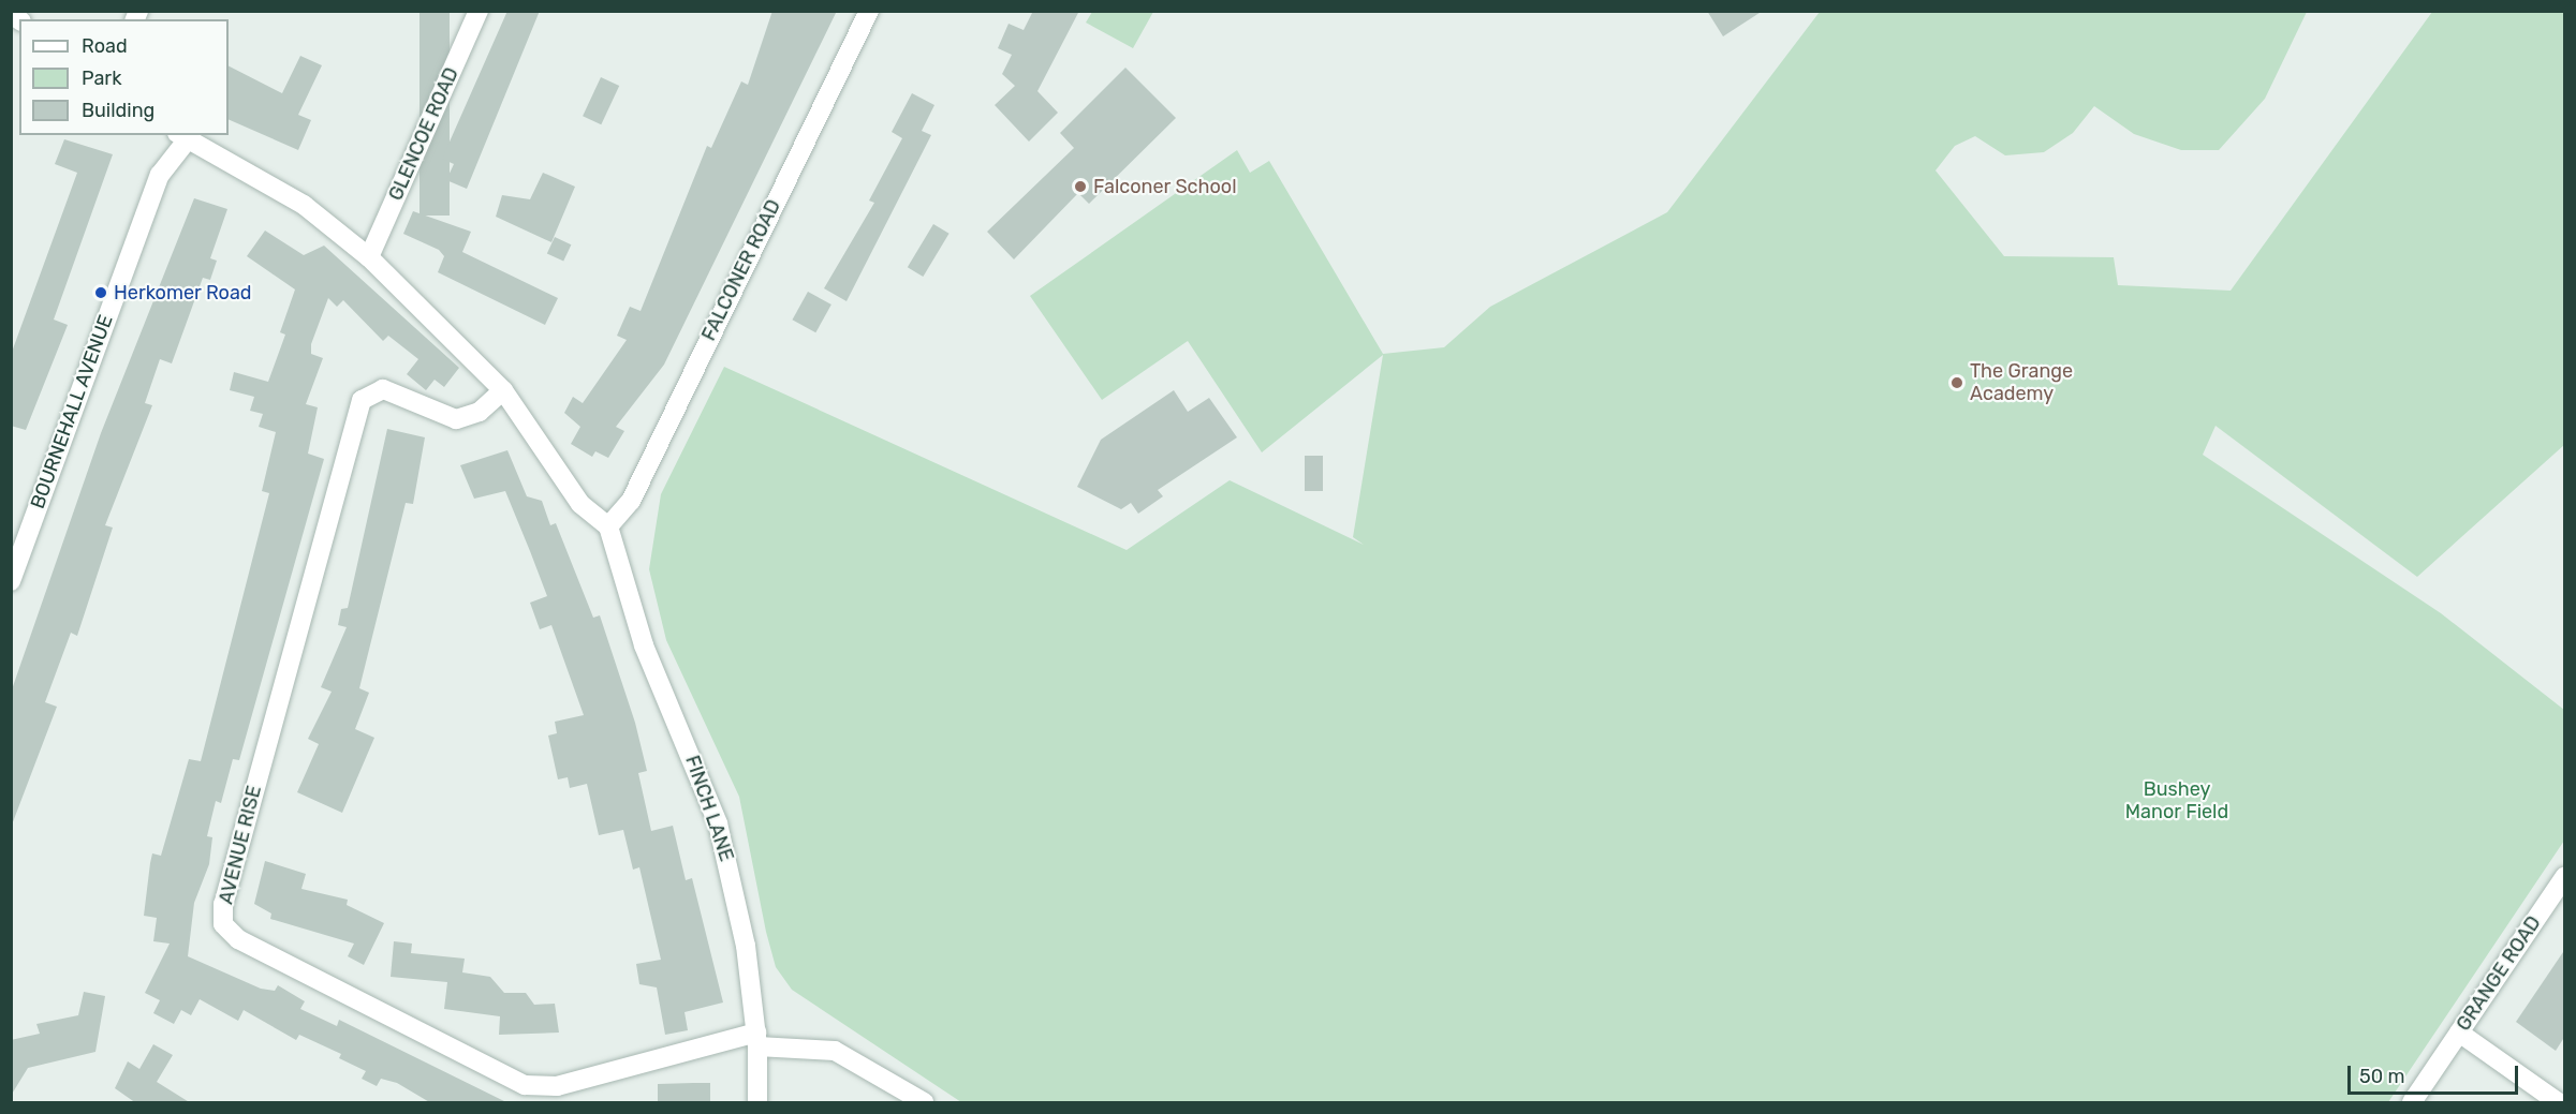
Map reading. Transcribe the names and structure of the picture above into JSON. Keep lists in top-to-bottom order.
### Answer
{
  "streets": {
    "street": [
      "GLENCOE ROAD",
      "FALCONER ROAD",
      "BOURNEHALL AVENUE",
      "FINCH LANE",
      "AVENUE RISE",
      "GRANGE ROAD"
    ]
  },
  "crossings": [
    ["FALCONER ROAD", "FINCH LANE"],
    ["FINCH LANE", "AVENUE RISE"]
  ],
  "parks": ["Bushey Manor Field"],
  "places": ["Falconer School", "Herkomer Road", "The Grange Academy"],
  "legend": ["Road", "Park", "Building"],
  "scale_bar": "50 m"
}
